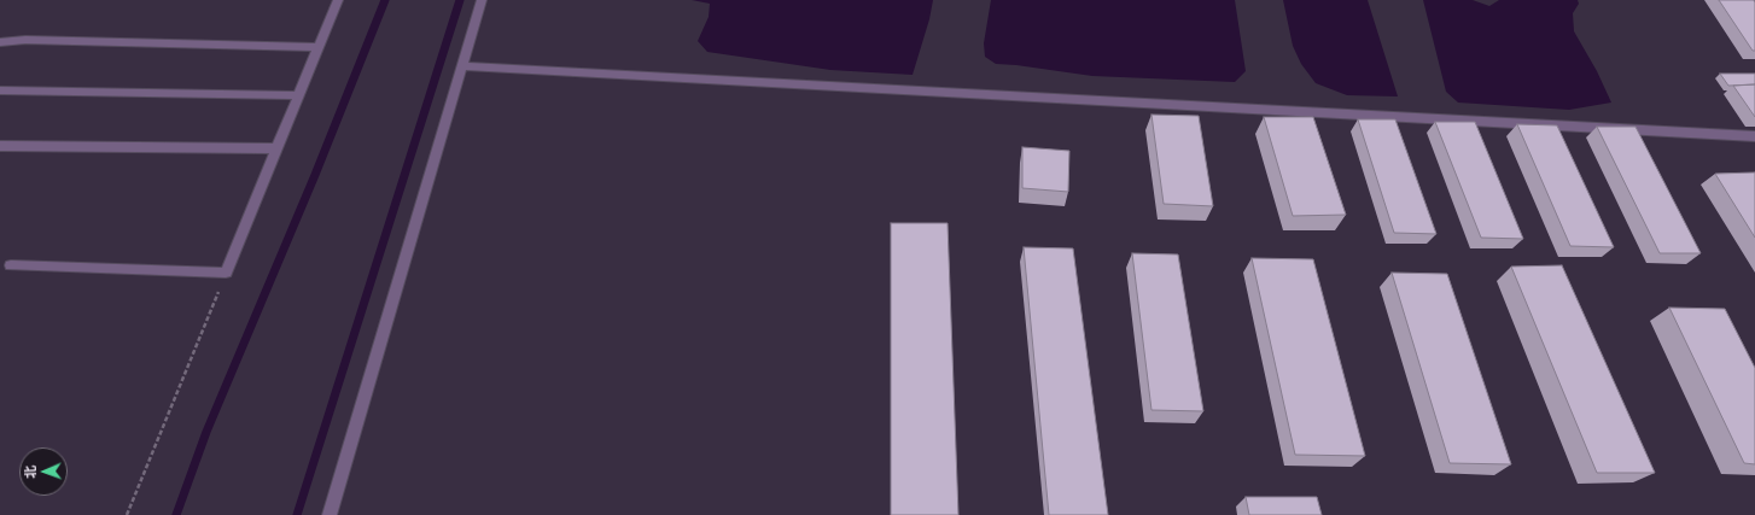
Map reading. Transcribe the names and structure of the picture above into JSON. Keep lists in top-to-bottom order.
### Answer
{
  "north": "left"
}
